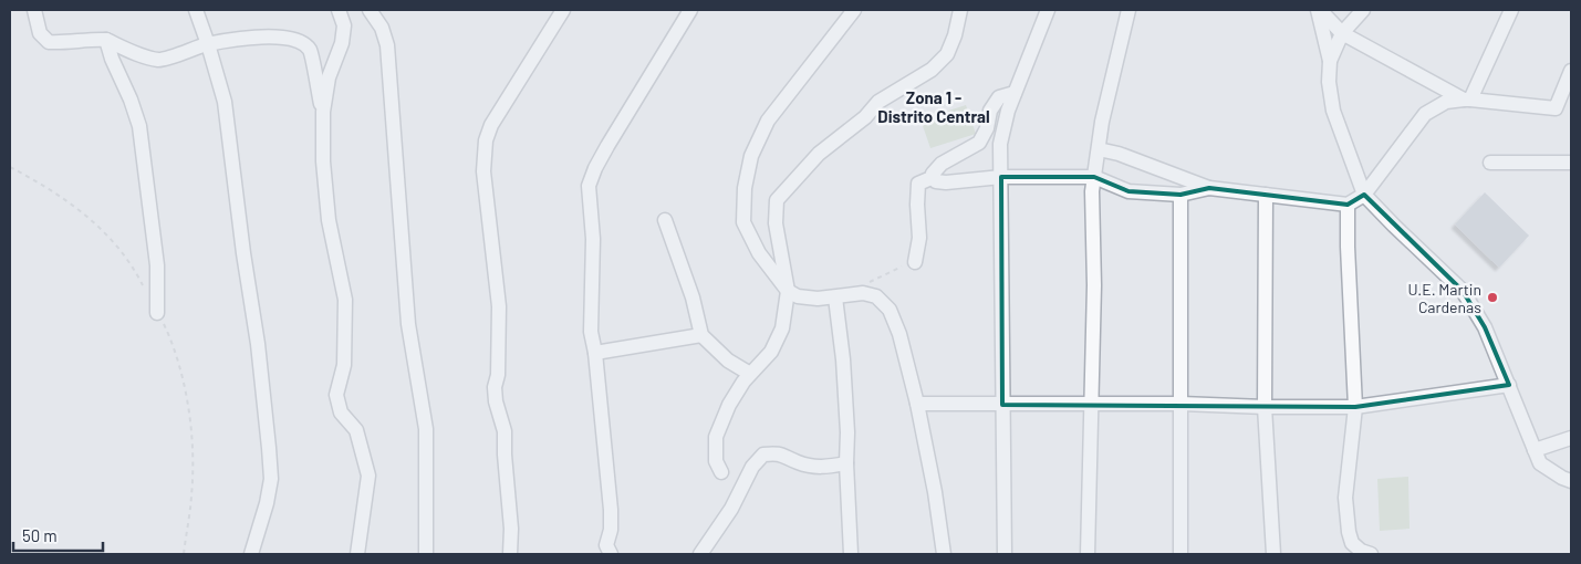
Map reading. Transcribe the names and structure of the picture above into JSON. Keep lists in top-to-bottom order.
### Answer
{
  "districts": ["Zona 1 - Distrito Central"],
  "places": ["U.E. Martin Cardenas"],
  "scale_bar": "50 m"
}
